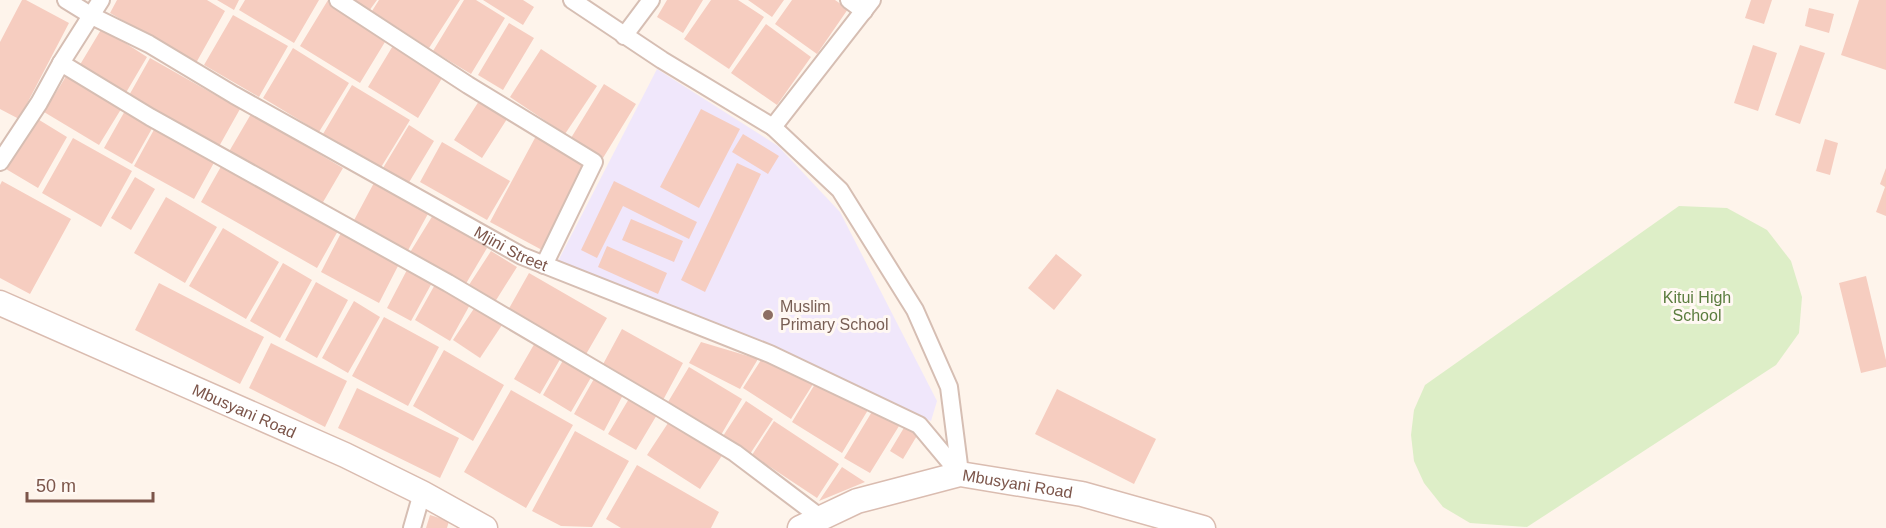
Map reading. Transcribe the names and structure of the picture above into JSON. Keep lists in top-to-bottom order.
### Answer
{
  "streets": {
    "street": ["Mjini Street", "Mbusyani Road"]
  },
  "crossings": [
    ["Mjini Street", "Mbusyani Road"]
  ],
  "parks": ["Kitui High School"],
  "places": ["Muslim Primary School"],
  "scale_bar": "50 m"
}
